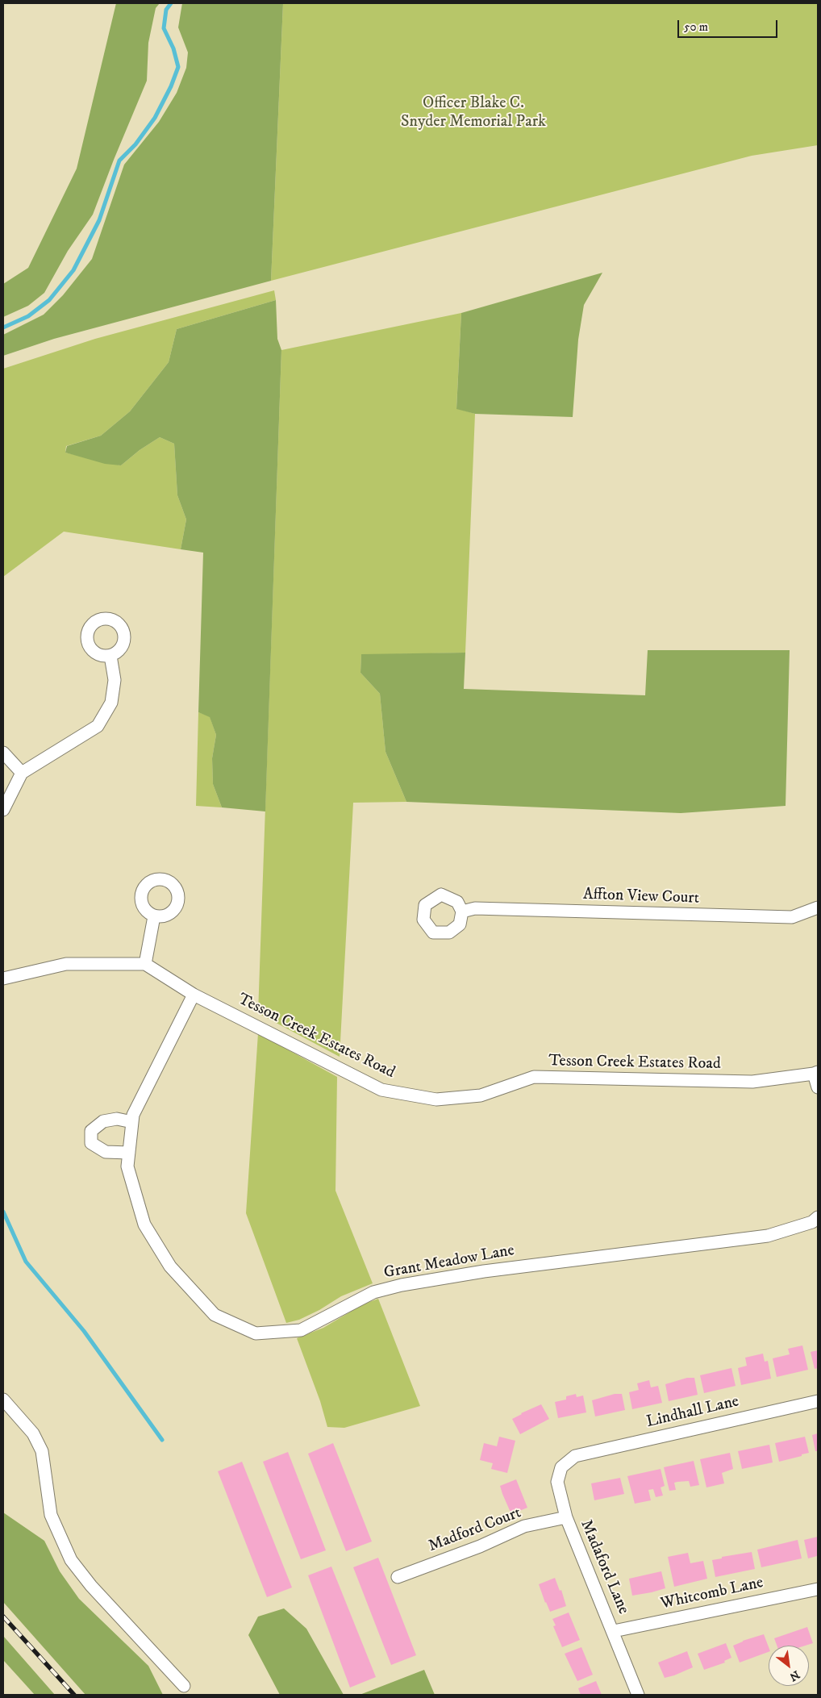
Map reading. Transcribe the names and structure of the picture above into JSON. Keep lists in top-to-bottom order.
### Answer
{
  "streets": {
    "street": [
      "Affton View Court",
      "Tesson Creek Estates Road",
      "Grant Meadow Lane",
      "Lindhall Lane",
      "Madford Court",
      "Madaford Lane",
      "Whitcomb Lane"
    ]
  },
  "crossings": [
    ["Tesson Creek Estates Road", "Grant Meadow Lane"],
    ["Lindhall Lane", "Madaford Lane"],
    ["Madford Court", "Madaford Lane"],
    ["Madaford Lane", "Whitcomb Lane"]
  ],
  "parks": ["Officer Blake C. Snyder Memorial Park"],
  "scale_bar": "50 m",
  "north": "bottom right"
}
